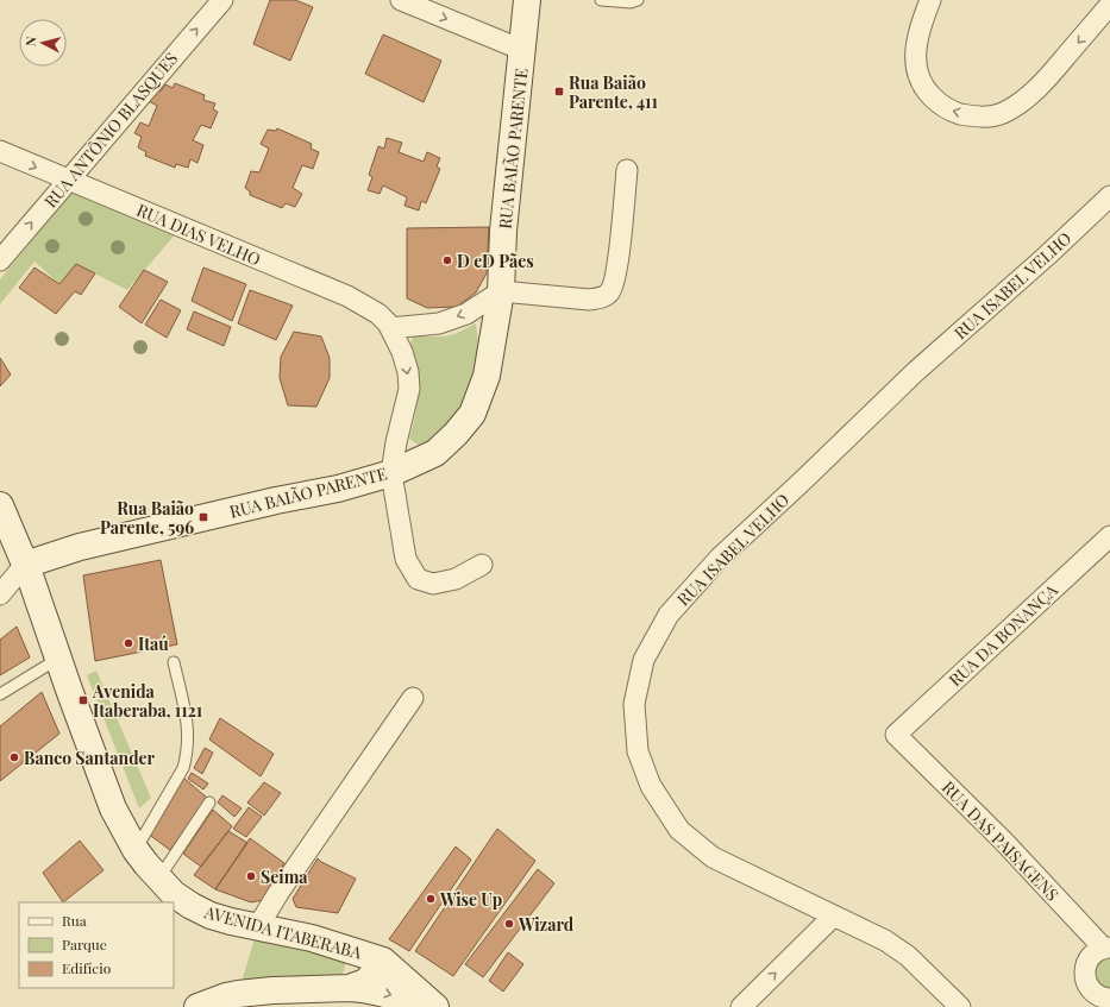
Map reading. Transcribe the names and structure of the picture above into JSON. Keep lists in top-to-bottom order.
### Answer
{
  "streets": {
    "main road": ["RUA BAIÃO PARENTE", "AVENIDA ITABERABA"],
    "street": [
      "RUA ANTÔNIO BLASQUES",
      "RUA DIAS VELHO",
      "RUA ISABEL VELHO",
      "RUA DA BONANÇA",
      "RUA DAS PAISAGENS"
    ]
  },
  "crossings": [
    ["RUA ANTÔNIO BLASQUES", "RUA DIAS VELHO"],
    ["RUA BAIÃO PARENTE", "RUA DIAS VELHO"],
    ["RUA BAIÃO PARENTE", "AVENIDA ITABERABA"],
    ["RUA DA BONANÇA", "RUA DAS PAISAGENS"]
  ],
  "one_way": ["RUA ANTÔNIO BLASQUES"],
  "places": {
    "transit": ["Rua Baião Parente, 411", "Rua Baião Parente, 596", "Avenida Itaberaba, 1121"],
    "other": [
      "D eD Pães",
      "Itaú",
      "Banco Santander",
      "Seima",
      "Wise Up",
      "Wizard"
    ]
  },
  "legend": ["Rua", "Parque", "Edifício"],
  "north": "left"
}
